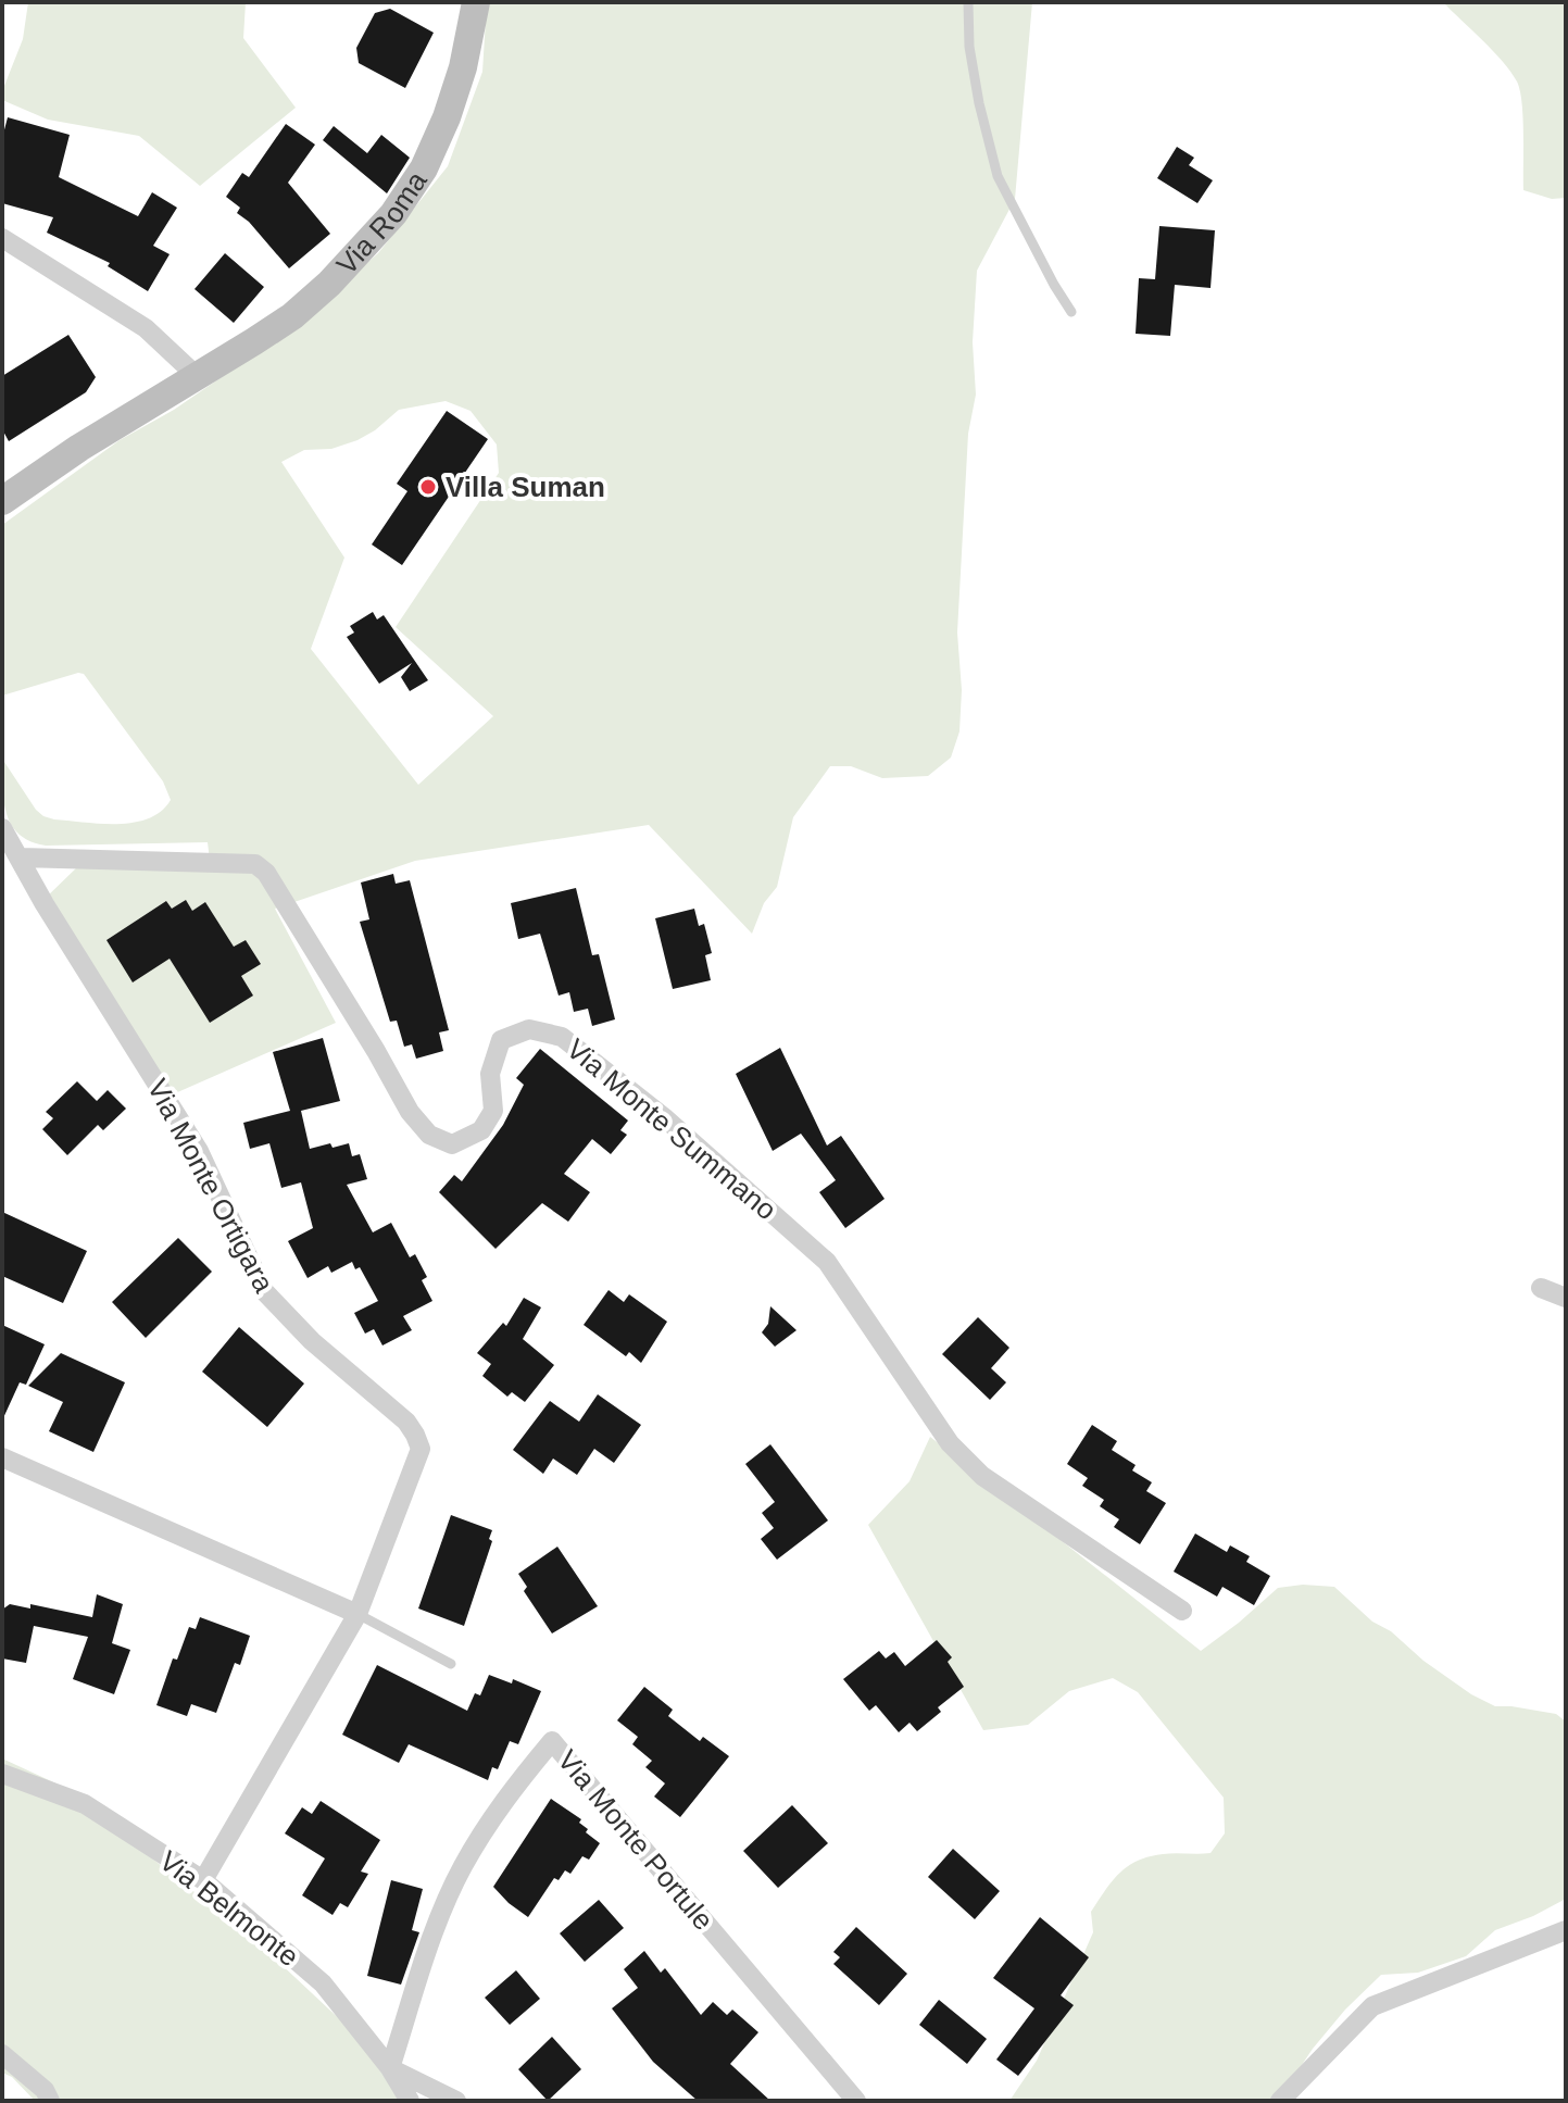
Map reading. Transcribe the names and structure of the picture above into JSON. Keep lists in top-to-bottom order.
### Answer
{
  "streets": {
    "street": [
      "Via Roma",
      "Via Monte Summano",
      "Via Monte Ortigara",
      "Via Monte Portule",
      "Via Belmonte"
    ]
  },
  "crossings": [
    ["Via Monte Summano", "Via Monte Ortigara"],
    ["Via Monte Ortigara", "Via Belmonte"],
    ["Via Monte Portule", "Via Belmonte"]
  ],
  "places": ["Villa Suman"]
}
